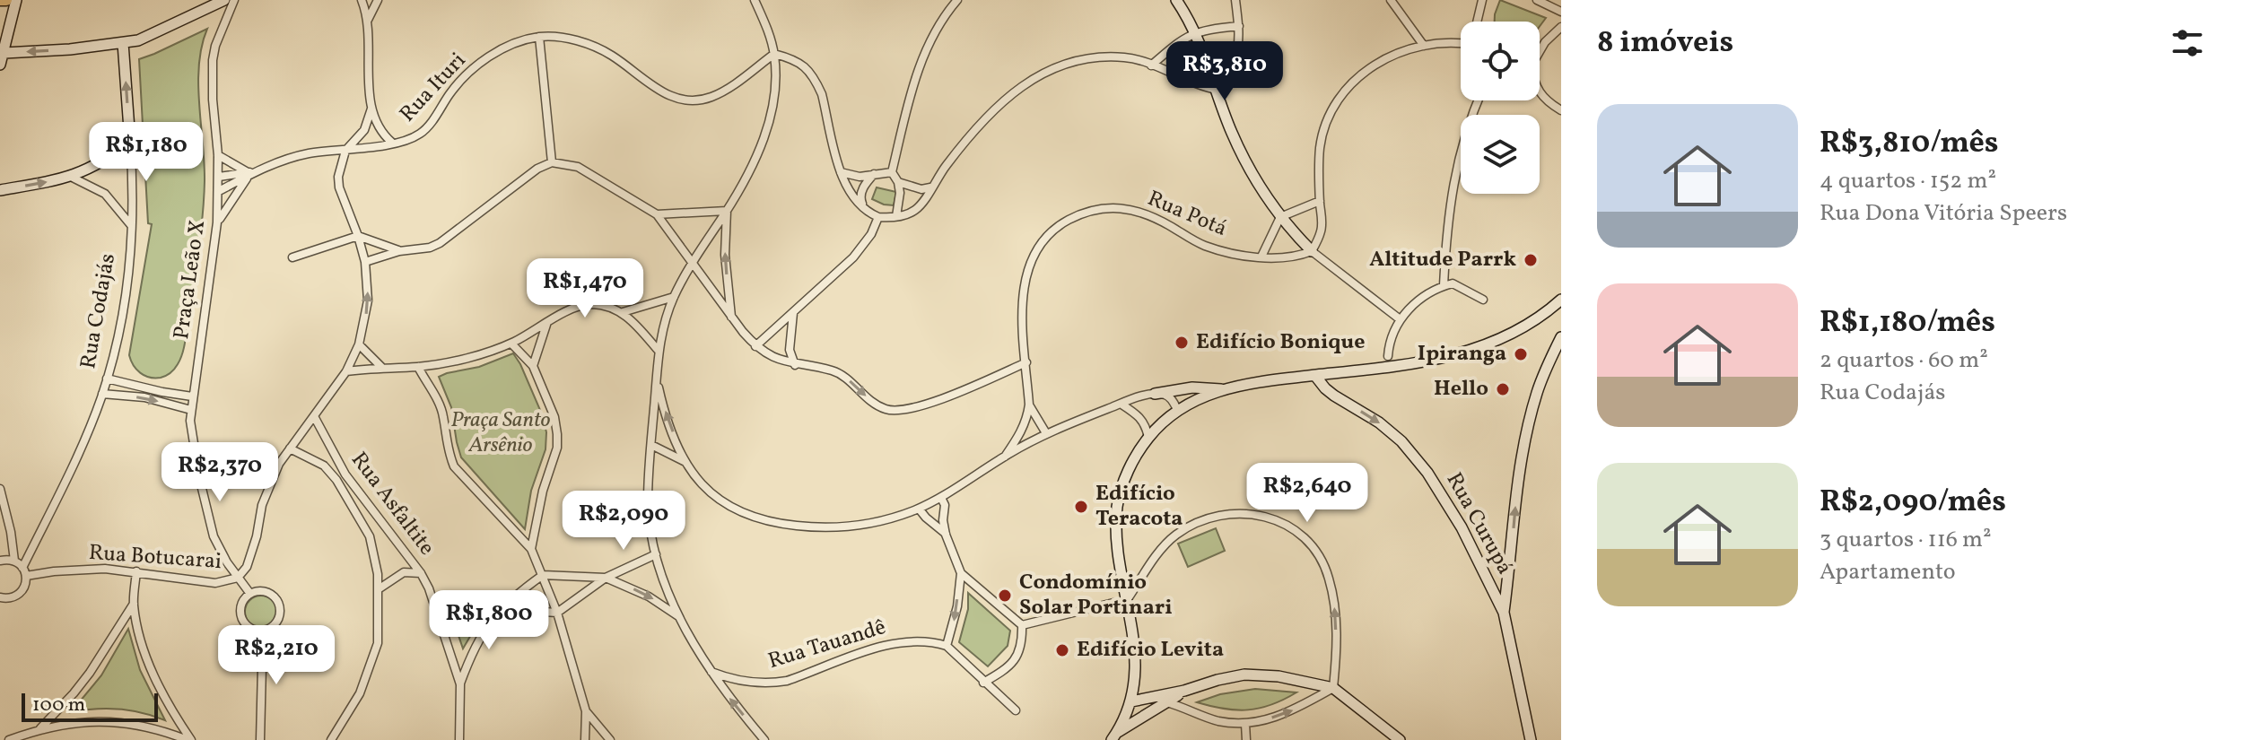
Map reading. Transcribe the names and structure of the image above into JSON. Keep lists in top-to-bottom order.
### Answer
{
  "streets": {
    "street": [
      "Rua Ituri",
      "Rua Potá",
      "Praça Leão X",
      "Rua Codajás",
      "Rua Asfaltite",
      "Rua Curupá",
      "Rua Botucarai",
      "Rua Tauandê"
    ]
  },
  "crossings": [
    ["Rua Ituri", "Praça Leão X"],
    ["Praça Leão X", "Rua Botucarai"],
    ["Rua Codajás", "Rua Botucarai"]
  ],
  "one_way": ["Rua Curupá"],
  "parks": ["Praça Santo Arsênio"],
  "places": [
    "Altitude Parrk",
    "Edifício Bonique",
    "Ipiranga",
    "Hello",
    "Edifício Teracota",
    "Condomínio Solar Portinari",
    "Edifício Levita"
  ],
  "scale_bar": "100 m",
  "page": {
    "heading": "8 imóveis",
    "price": [
      "R$3,810",
      "R$1,180",
      "R$1,470",
      "R$2,370",
      "R$2,640",
      "R$2,090",
      "R$1,800",
      "R$2,210"
    ],
    "list": [
      {
        "name": "R$3,810/mês",
        "note": "4 quartos · 152 m² · Rua Dona Vitória Speers"
      },
      {
        "name": "R$1,180/mês",
        "note": "2 quartos · 60 m² · Rua Codajás"
      },
      {
        "name": "R$2,090/mês",
        "note": "3 quartos · 116 m² · Apartamento"
      }
    ],
    "scale": "100 m"
  }
}
